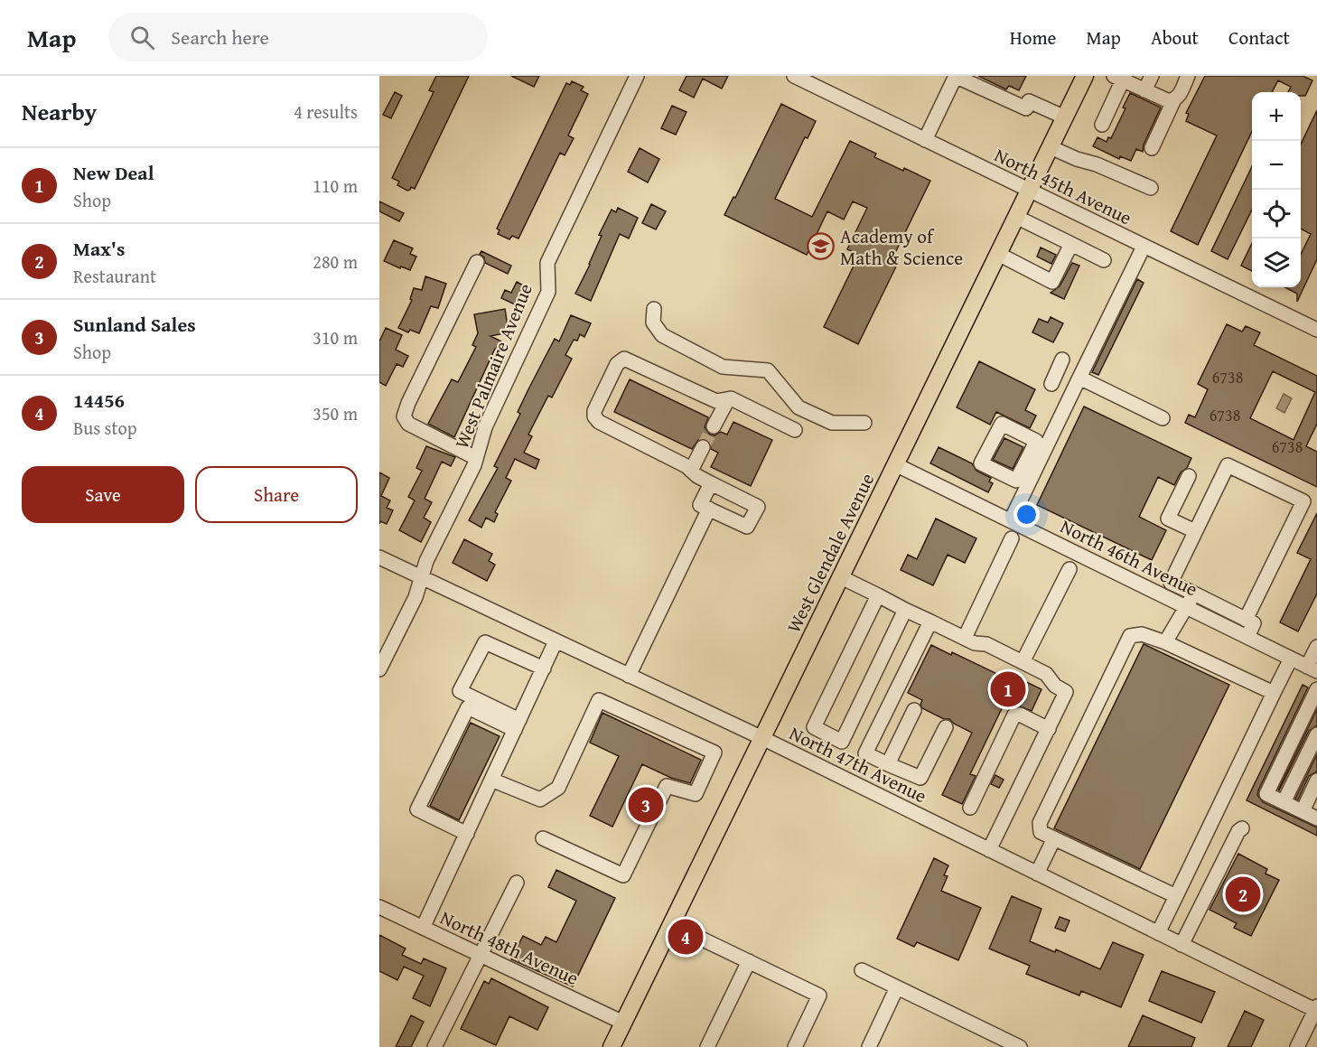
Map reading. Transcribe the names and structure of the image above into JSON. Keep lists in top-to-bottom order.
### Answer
{
  "streets": {
    "main road": ["West Glendale Avenue"],
    "street": [
      "North 45th Avenue",
      "West Palmaire Avenue",
      "North 46th Avenue",
      "North 47th Avenue",
      "North 48th Avenue"
    ]
  },
  "crossings": [
    ["North 45th Avenue", "West Glendale Avenue"],
    ["West Palmaire Avenue", "North 47th Avenue"],
    ["West Glendale Avenue", "North 46th Avenue"],
    ["West Glendale Avenue", "North 47th Avenue"],
    ["West Glendale Avenue", "North 48th Avenue"]
  ],
  "places": {
    "school or university": ["Academy of Math & Science"]
  },
  "house_numbers": ["6738", "6738", "6738"],
  "page": {
    "header": "Map",
    "search": "Search here",
    "nav": [
      "Home",
      "Map",
      "About",
      "Contact"
    ],
    "heading": ["Nearby", "4 results"],
    "map_buttons": ["+", "−"],
    "list": [
      {
        "mark": "1",
        "name": "New Deal",
        "note": "Shop",
        "value": "110 m"
      },
      {
        "mark": "2",
        "name": "Max's",
        "note": "Restaurant",
        "value": "280 m"
      },
      {
        "mark": "3",
        "name": "Sunland Sales",
        "note": "Shop",
        "value": "310 m"
      },
      {
        "mark": "4",
        "name": "14456",
        "note": "Bus stop",
        "value": "350 m"
      }
    ],
    "buttons": ["Save", "Share"],
    "pins": [
      "1",
      "3",
      "2",
      "4"
    ]
  }
}
